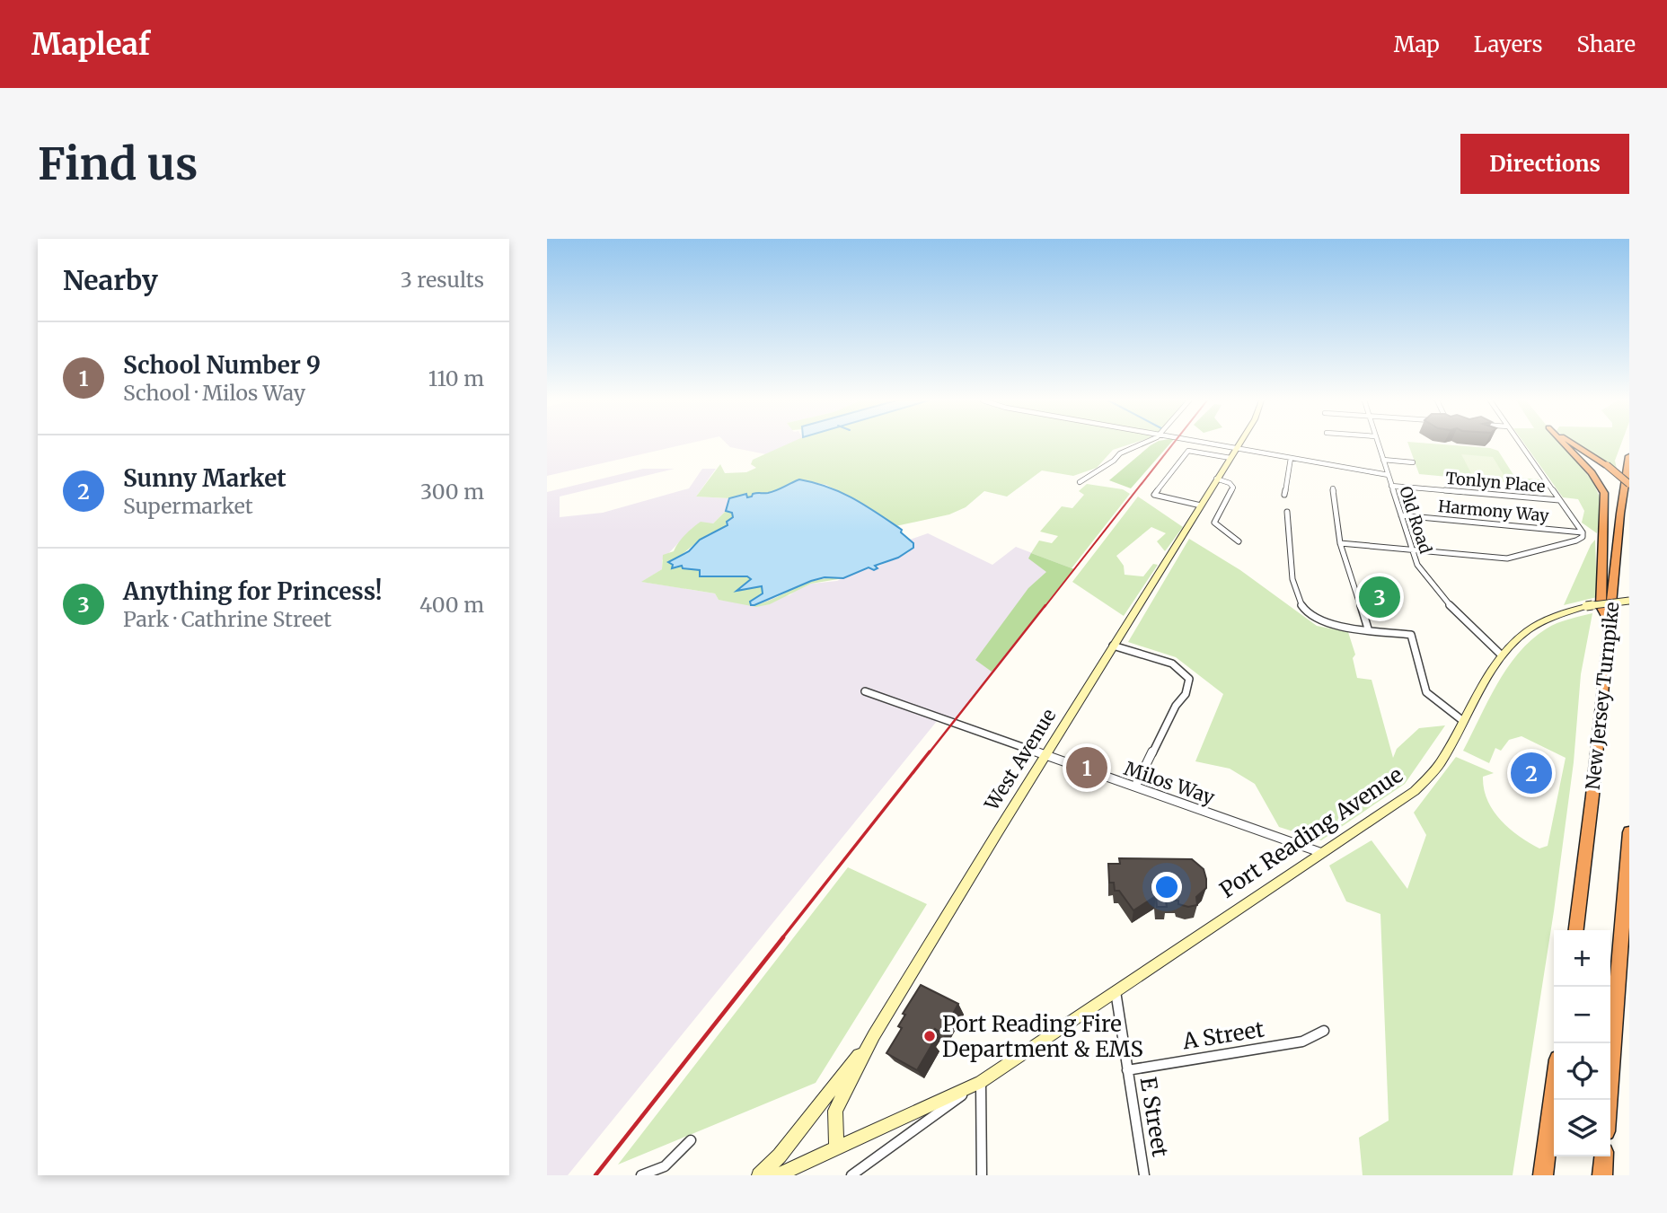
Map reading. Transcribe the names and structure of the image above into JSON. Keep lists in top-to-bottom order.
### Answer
{
  "streets": {
    "highway": ["New Jersey Turnpike"],
    "street": [
      "Tonlyn Place",
      "Harmony Way",
      "Old Road",
      "West Avenue",
      "Milos Way",
      "Port Reading Avenue",
      "A Street",
      "E Street"
    ]
  },
  "crossings": [
    ["Tonlyn Place", "Old Road"],
    ["Harmony Way", "Old Road"],
    ["Old Road", "Port Reading Avenue"],
    ["West Avenue", "Milos Way"],
    ["West Avenue", "Port Reading Avenue"],
    ["Milos Way", "Port Reading Avenue"],
    ["Port Reading Avenue", "E Street"],
    ["A Street", "E Street"]
  ],
  "places": ["Port Reading Fire Department & EMS"],
  "page": {
    "header": "Mapleaf",
    "nav": ["Map", "Layers", "Share"],
    "buttons": "Directions",
    "title": "Find us",
    "heading": ["Nearby", "3 results"],
    "list": [
      {
        "mark": "1",
        "name": "School Number 9",
        "note": "School · Milos Way",
        "value": "110 m"
      },
      {
        "mark": "2",
        "name": "Sunny Market",
        "note": "Supermarket",
        "value": "300 m"
      },
      {
        "mark": "3",
        "name": "Anything for Princess!",
        "note": "Park · Cathrine Street",
        "value": "400 m"
      }
    ],
    "pins": ["3", "1", "2"],
    "map_buttons": ["+", "−"]
  }
}
